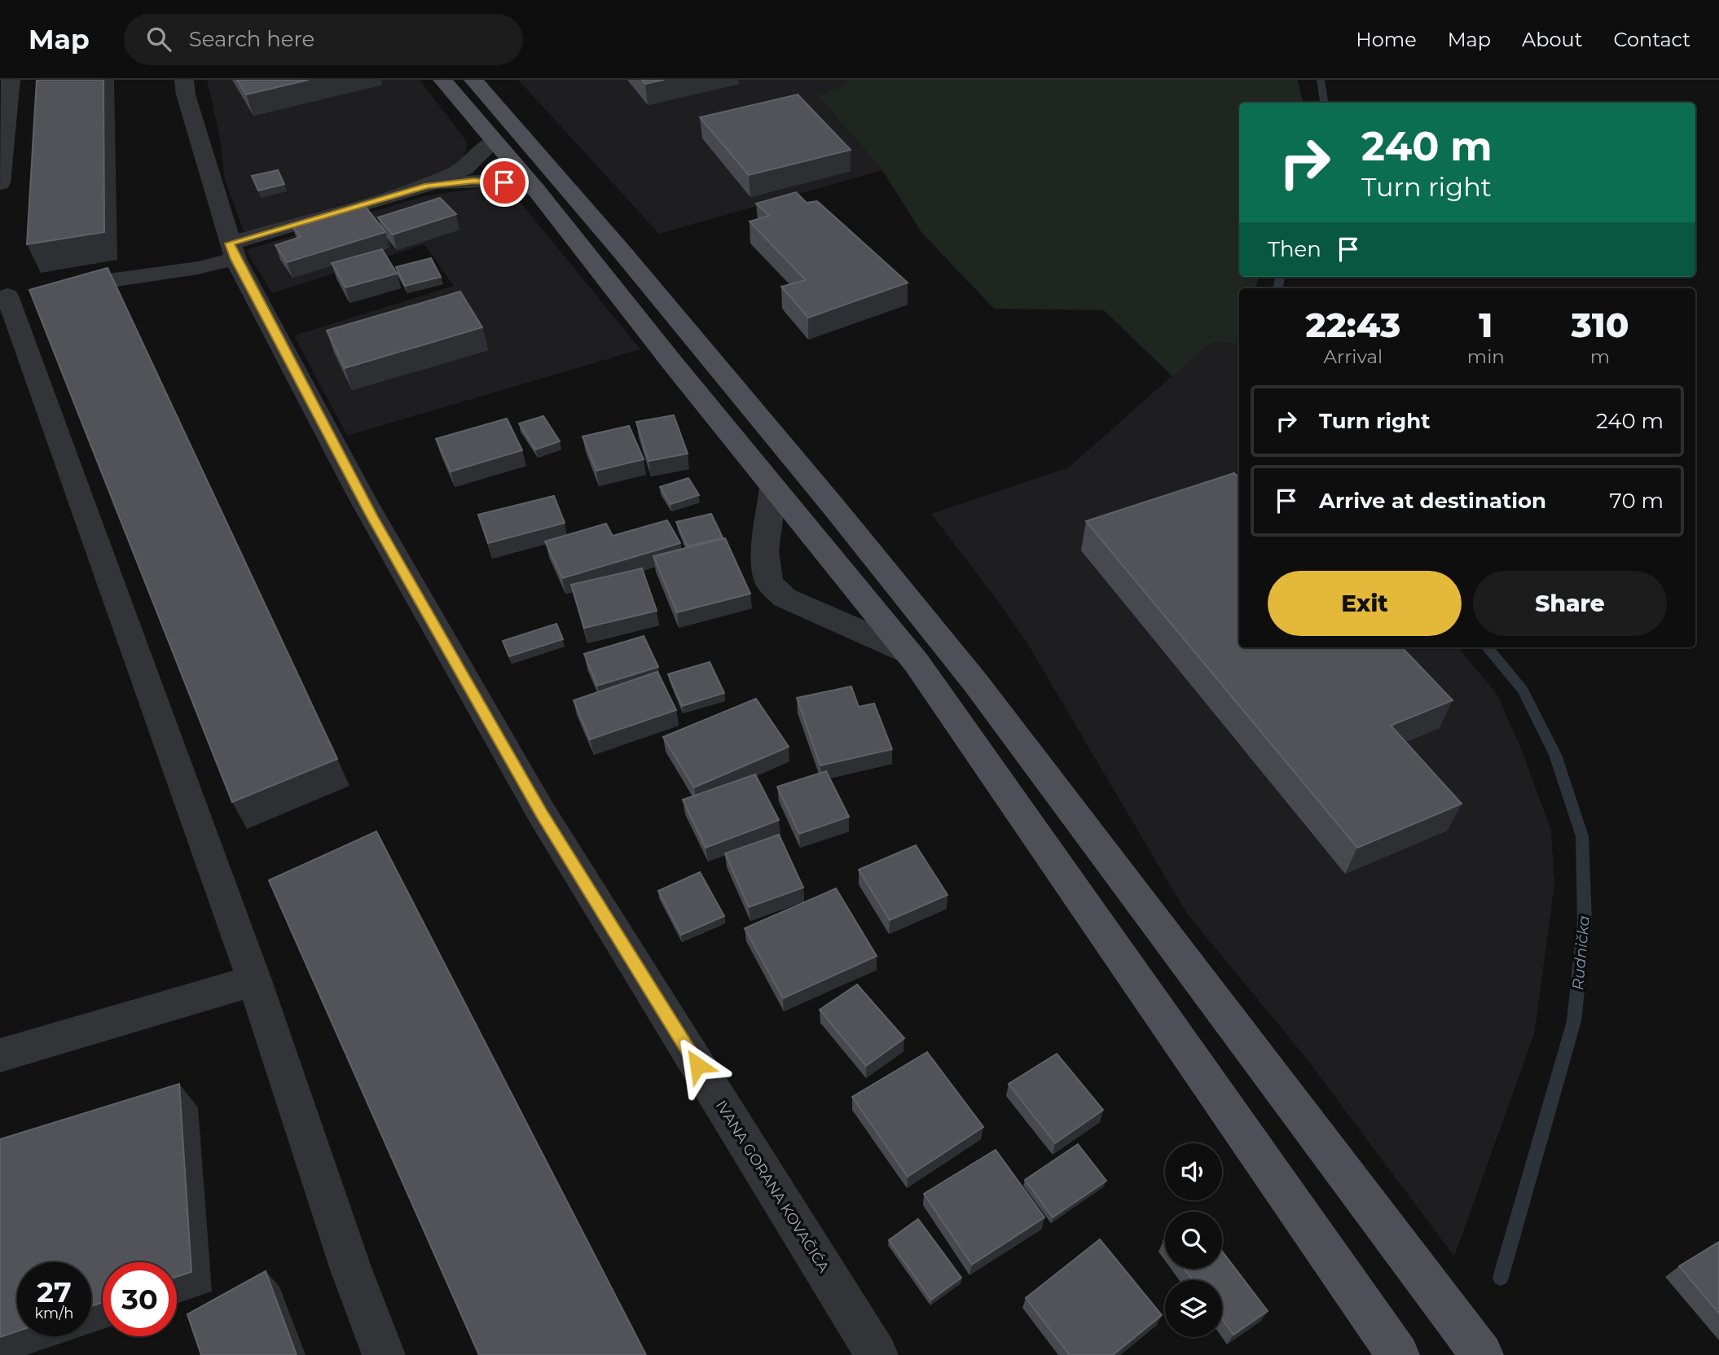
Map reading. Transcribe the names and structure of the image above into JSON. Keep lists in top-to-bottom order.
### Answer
{
  "streets": {
    "street": ["IVANA GORANA KOVAČIĆA"]
  },
  "water": ["Rudnička"],
  "page": {
    "header": "Map",
    "search": "Search here",
    "nav": [
      "Home",
      "Map",
      "About",
      "Contact"
    ],
    "turn": ["240 m", "Turn right"],
    "then": "Then",
    "eta": [
      "22:43",
      "Arrival",
      "1",
      "min",
      "310",
      "m"
    ],
    "list": [
      {
        "name": "Turn right",
        "value": "240 m"
      },
      {
        "name": "Arrive at destination",
        "value": "70 m"
      }
    ],
    "buttons": ["Exit", "Share"],
    "speed": "27 km/h",
    "limit": "30"
  }
}
